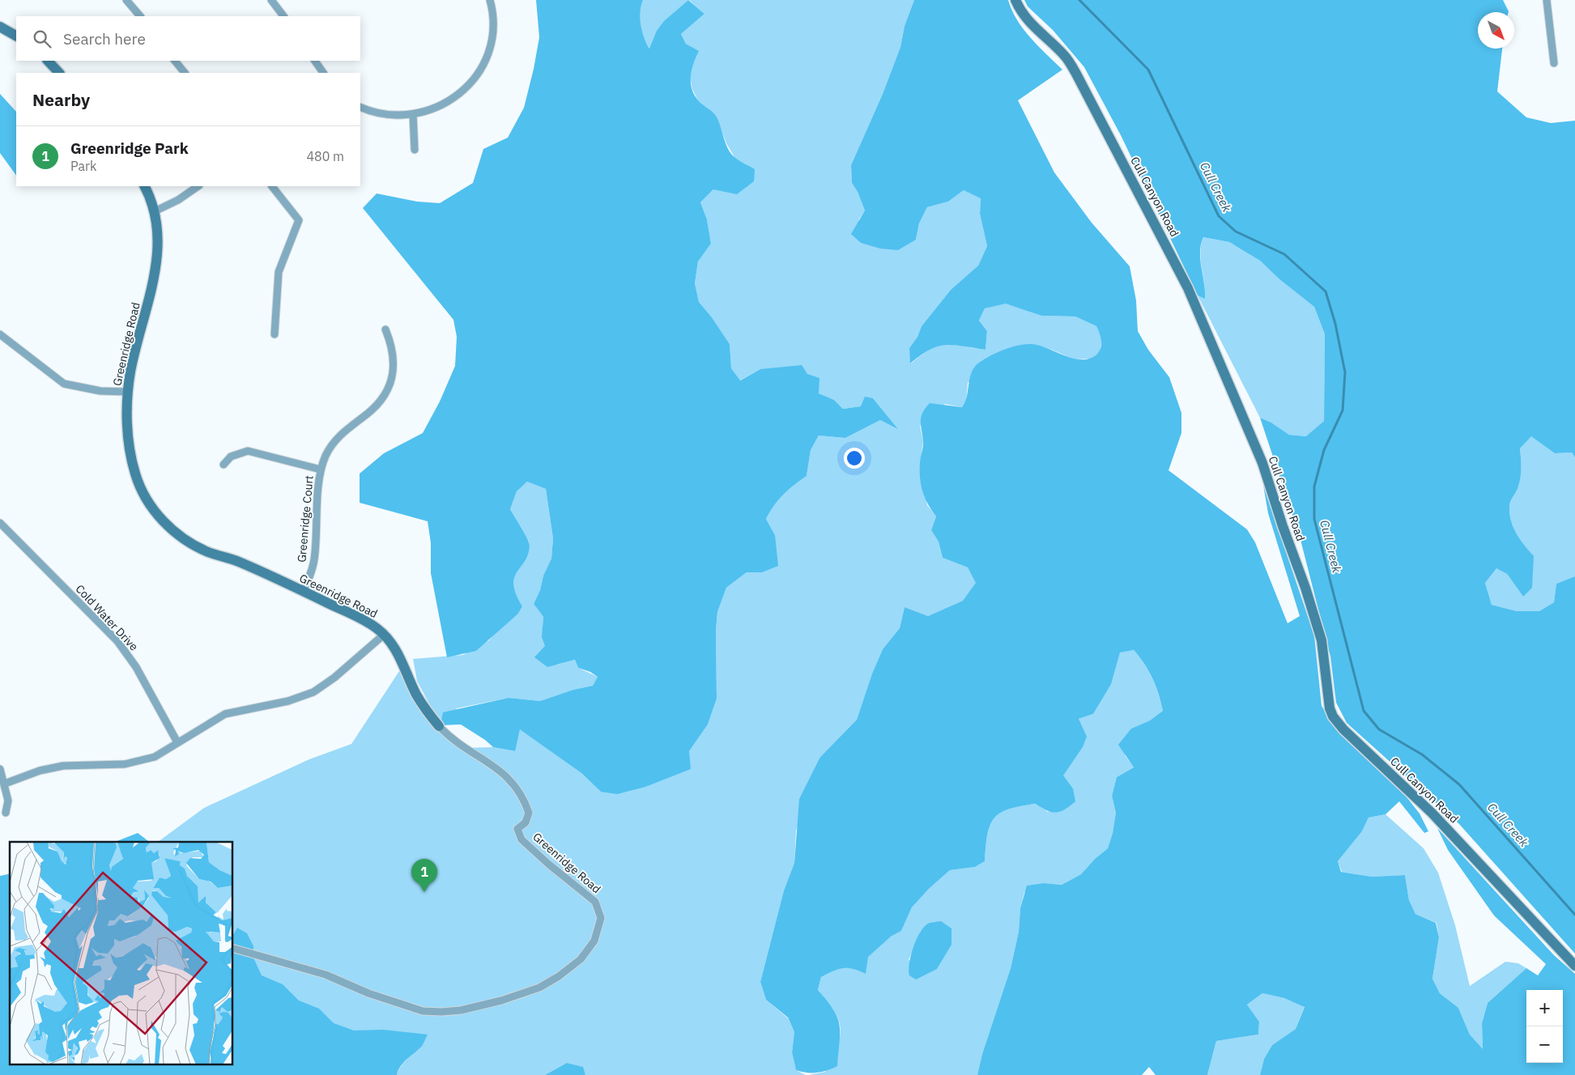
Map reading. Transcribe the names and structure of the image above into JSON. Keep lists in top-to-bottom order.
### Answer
{
  "streets": {
    "street": [
      "Cull Canyon Road",
      "Greenridge Road",
      "Greenridge Court",
      "Cold Water Drive"
    ]
  },
  "crossings": [
    ["Greenridge Road", "Greenridge Court"]
  ],
  "water": ["Cull Creek"],
  "north": "bottom right",
  "page": {
    "search": "Search here",
    "heading": "Nearby",
    "list": [
      {
        "mark": "1",
        "name": "Greenridge Park",
        "note": "Park",
        "value": "480 m"
      }
    ],
    "pins": "1",
    "map_buttons": ["+", "−"]
  }
}
